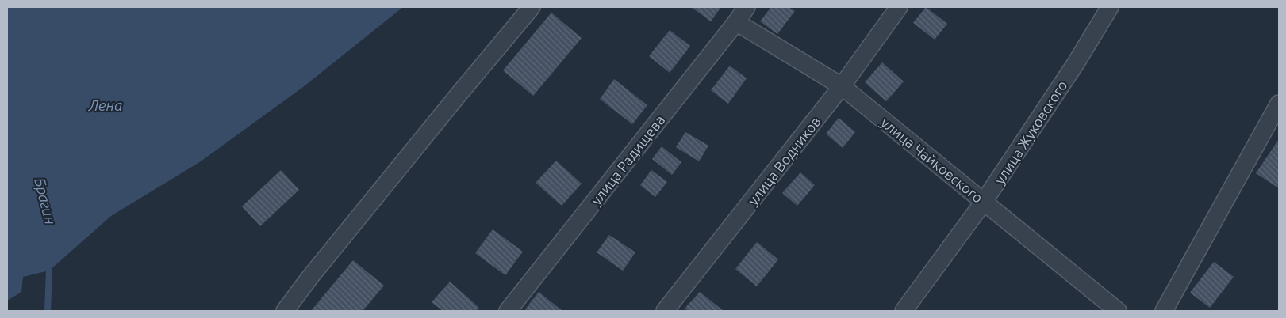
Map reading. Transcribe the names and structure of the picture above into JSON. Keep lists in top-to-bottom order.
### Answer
{
  "streets": {
    "street": [
      "улица Жуковского",
      "улица Радищева",
      "улица Чайковского",
      "улица Водников"
    ]
  },
  "crossings": [
    ["улица Жуковского", "улица Чайковского"],
    ["улица Радищева", "улица Чайковского"],
    ["улица Чайковского", "улица Водников"]
  ],
  "water": ["Лена", "Брагин"]
}
